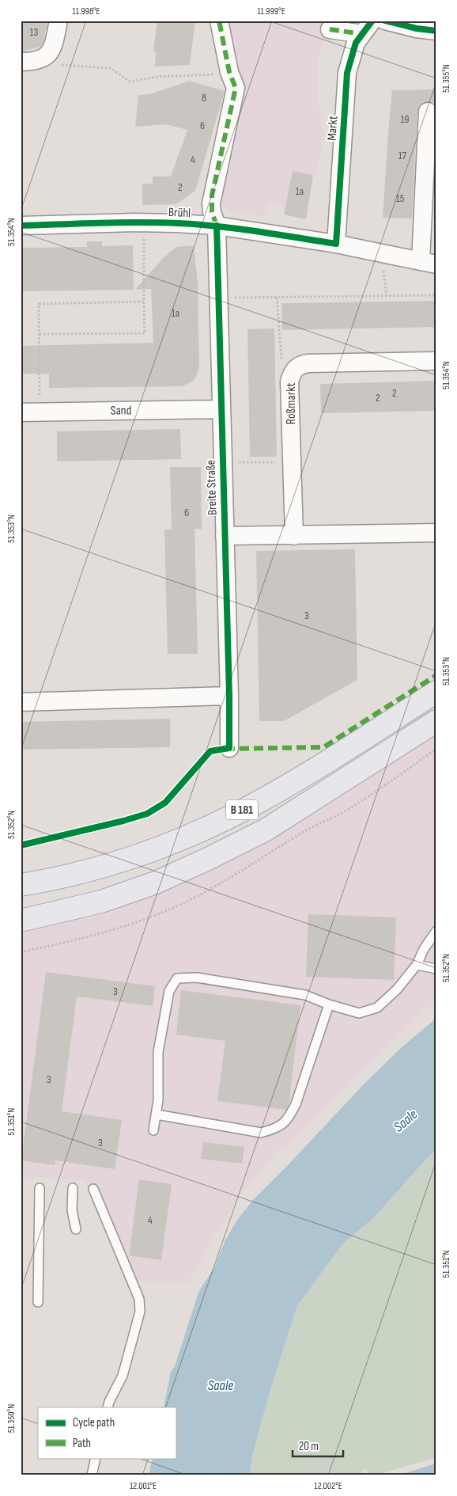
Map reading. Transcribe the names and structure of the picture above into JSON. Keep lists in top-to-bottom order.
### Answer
{
  "streets": {
    "main road": ["B 181"],
    "street": [
      "Markt",
      "Brühl",
      "Roßmarkt",
      "Sand",
      "Breite Straße"
    ]
  },
  "crossings": [
    ["Markt", "Brühl"],
    ["Brühl", "Breite Straße"],
    ["Sand", "Breite Straße"]
  ],
  "water": ["Saale"],
  "house_numbers": [
    "13",
    "8",
    "19",
    "6",
    "17",
    "4",
    "2",
    "1a",
    "15",
    "1a",
    "2",
    "2",
    "6",
    "3",
    "3",
    "3",
    "3",
    "4"
  ],
  "legend": ["Cycle path", "Path"],
  "scale_bar": "20 m",
  "coordinates": [
    "11.998°E",
    "11.999°E",
    "51.355°N",
    "51.354°N",
    "51.353°N",
    "51.352°N",
    "51.351°N",
    "51.350°N",
    "12.001°E",
    "12.002°E"
  ]
}
